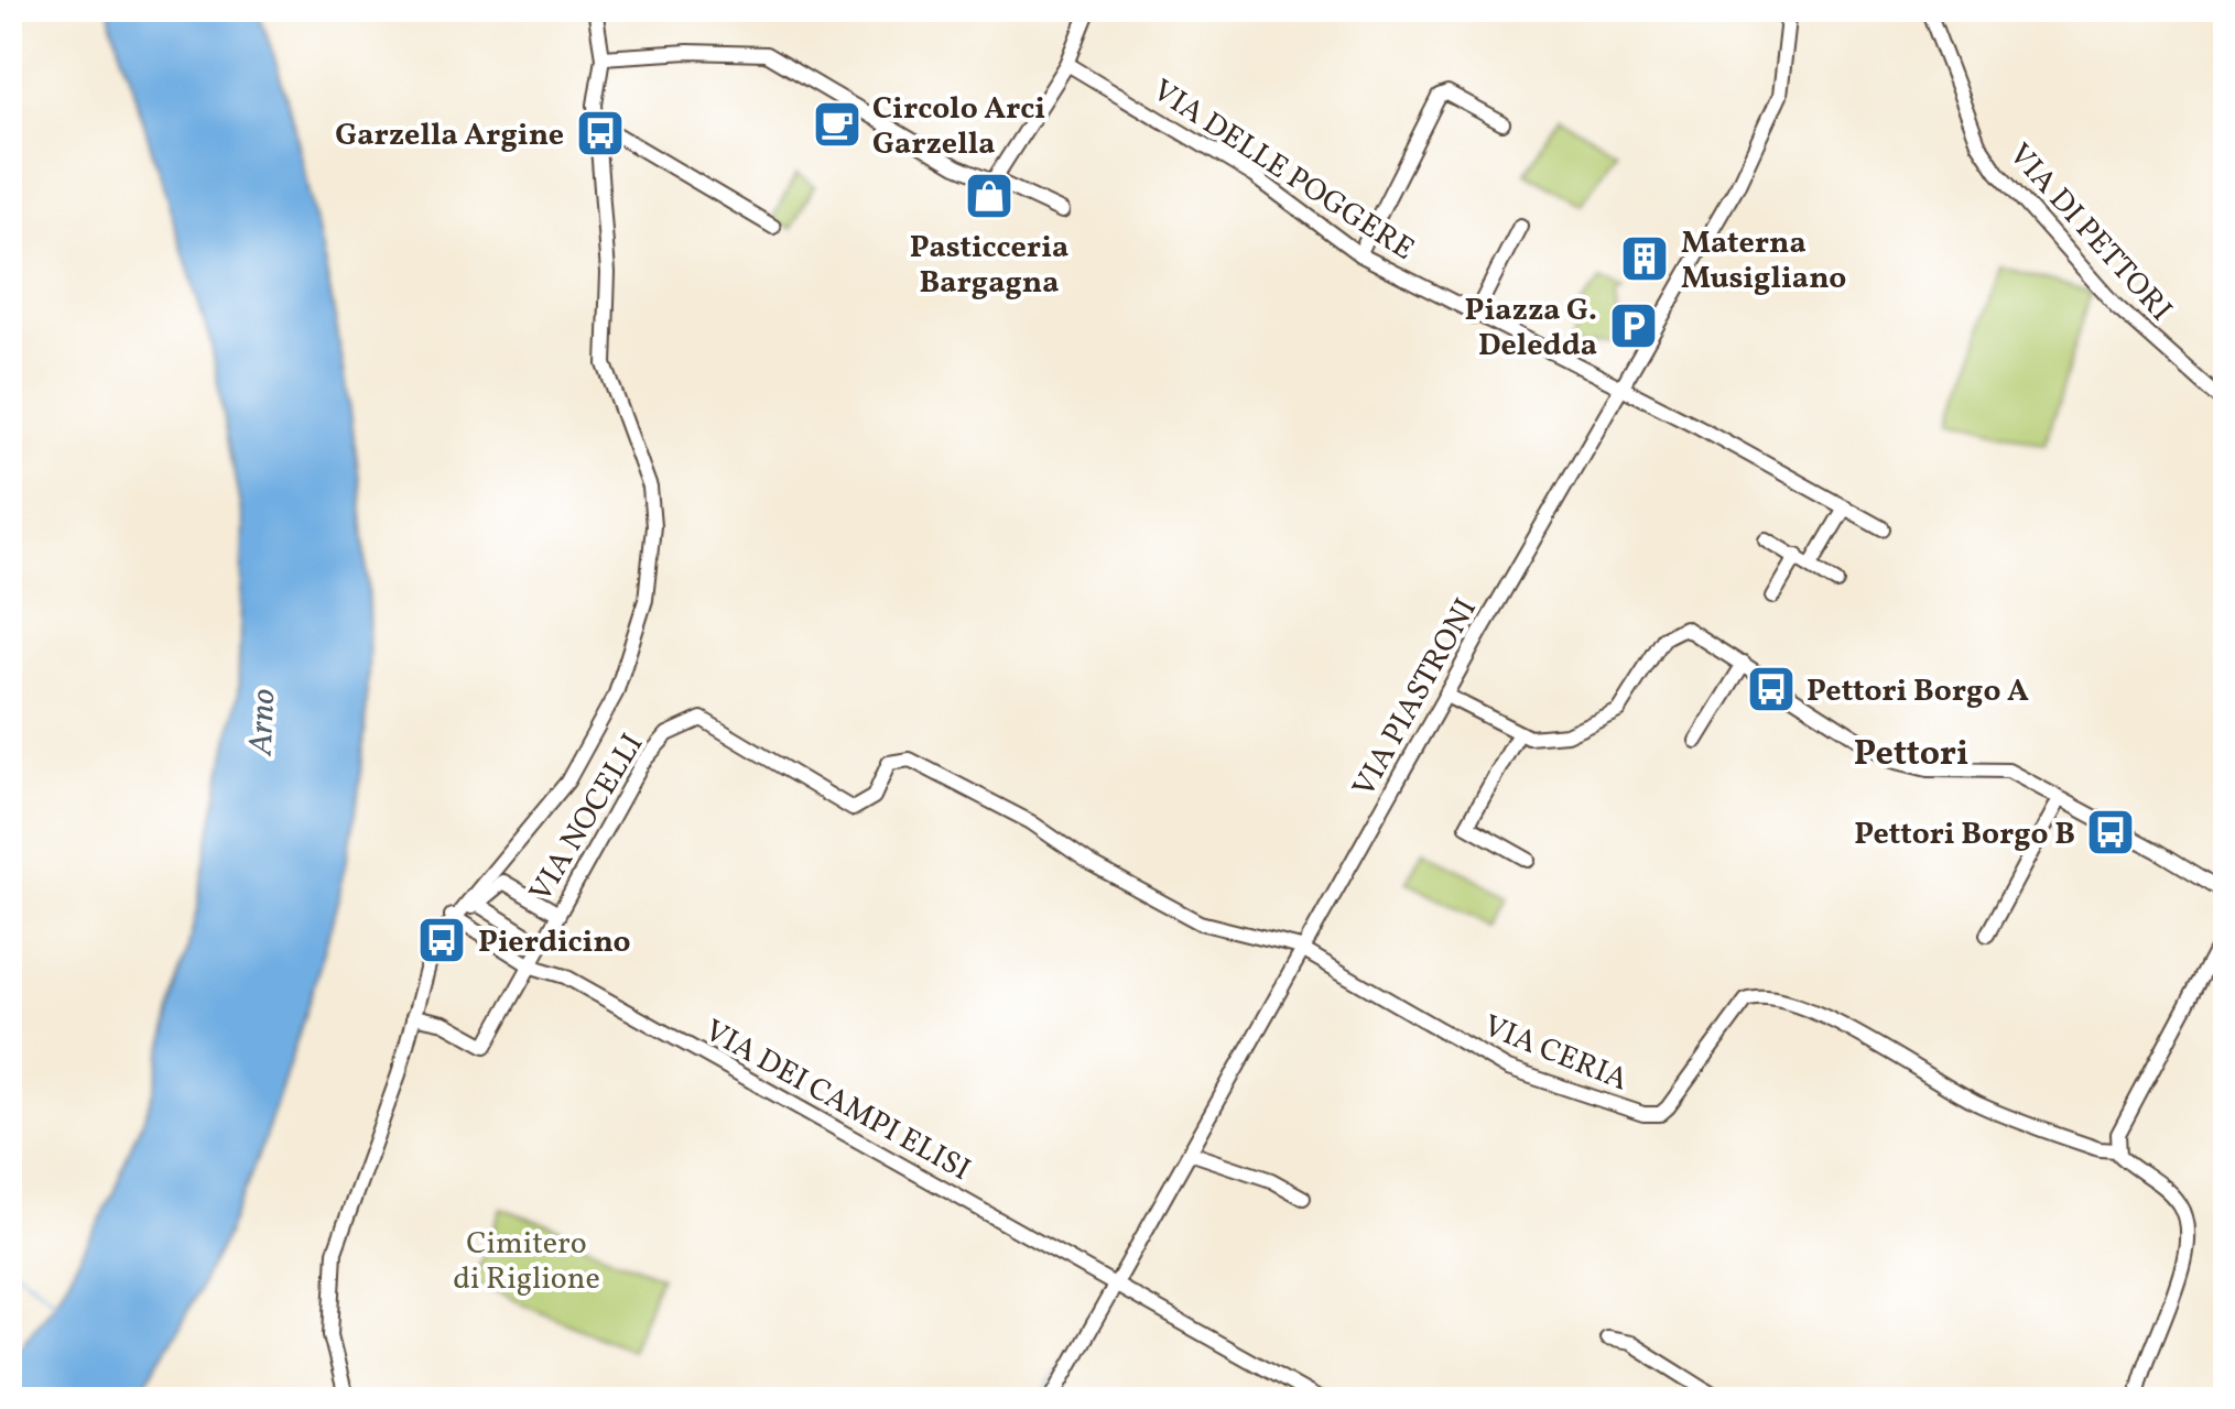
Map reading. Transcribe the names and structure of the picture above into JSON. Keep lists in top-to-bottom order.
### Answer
{
  "streets": {
    "street": [
      "VIA DELLE POGGERE",
      "VIA DI PETTORI",
      "VIA PIASTRONI",
      "VIA NOCELLI",
      "VIA CERIA",
      "VIA DEI CAMPI ELISI"
    ]
  },
  "crossings": [
    ["VIA DELLE POGGERE", "VIA PIASTRONI"],
    ["VIA PIASTRONI", "VIA NOCELLI"],
    ["VIA PIASTRONI", "VIA CERIA"],
    ["VIA PIASTRONI", "VIA DEI CAMPI ELISI"],
    ["VIA NOCELLI", "VIA CERIA"],
    ["VIA NOCELLI", "VIA DEI CAMPI ELISI"]
  ],
  "districts": ["Pettori"],
  "water": ["Arno"],
  "parks": ["Cimitero di Riglione"],
  "places": {
    "cafe": ["Circolo Arci Garzella"],
    "bus stop": [
      "Garzella Argine",
      "Pettori Borgo A",
      "Pettori Borgo B",
      "Pierdicino"
    ],
    "shop": ["Pasticceria Bargagna"],
    "building": ["Materna Musigliano"],
    "parking": ["Piazza G. Deledda"]
  }
}
